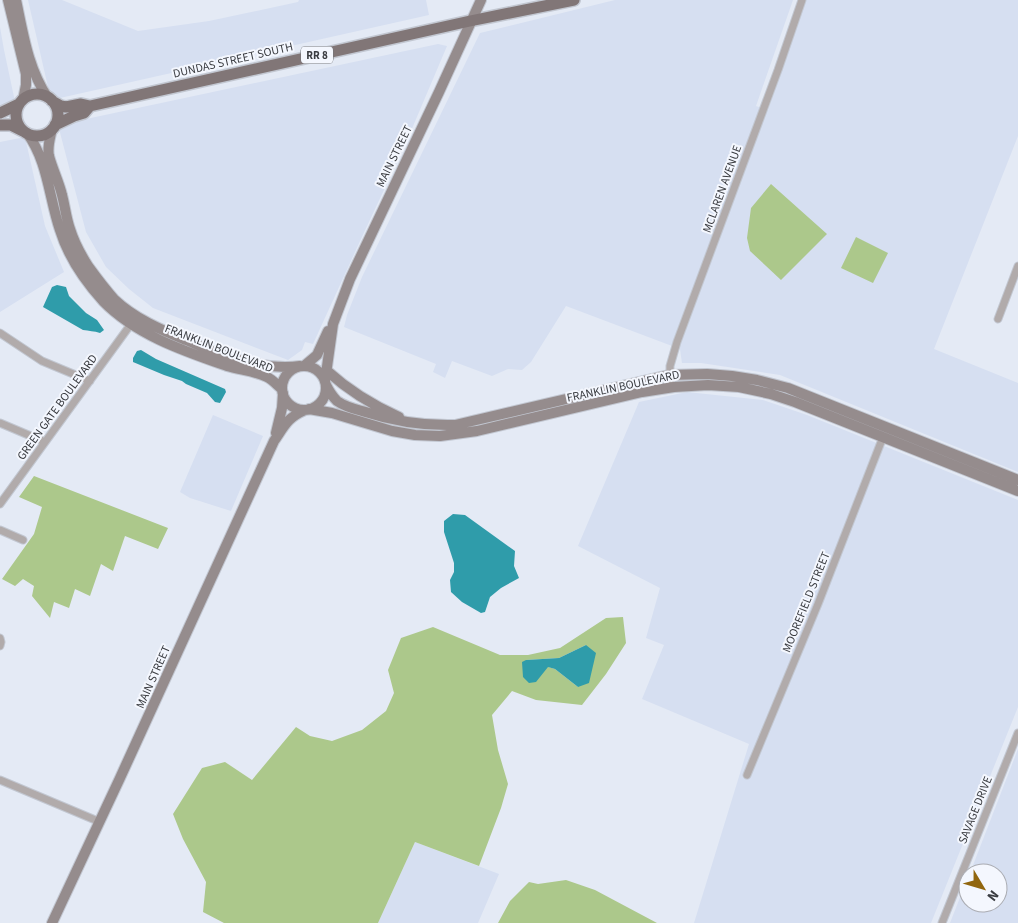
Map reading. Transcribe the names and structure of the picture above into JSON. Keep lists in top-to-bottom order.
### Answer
{
  "streets": {
    "main road": [
      "RR 8",
      "DUNDAS STREET SOUTH",
      "MAIN STREET",
      "FRANKLIN BOULEVARD"
    ],
    "street": [
      "MCLAREN AVENUE",
      "GREEN GATE BOULEVARD",
      "MOOREFIELD STREET",
      "SAVAGE DRIVE"
    ]
  },
  "crossings": [
    ["RR 8", "DUNDAS STREET SOUTH"],
    ["RR 8", "MAIN STREET"],
    ["DUNDAS STREET SOUTH", "MAIN STREET"],
    ["DUNDAS STREET SOUTH", "FRANKLIN BOULEVARD"],
    ["MAIN STREET", "FRANKLIN BOULEVARD"],
    ["MCLAREN AVENUE", "FRANKLIN BOULEVARD"],
    ["FRANKLIN BOULEVARD", "GREEN GATE BOULEVARD"],
    ["FRANKLIN BOULEVARD", "MOOREFIELD STREET"]
  ],
  "north": "bottom right"
}
